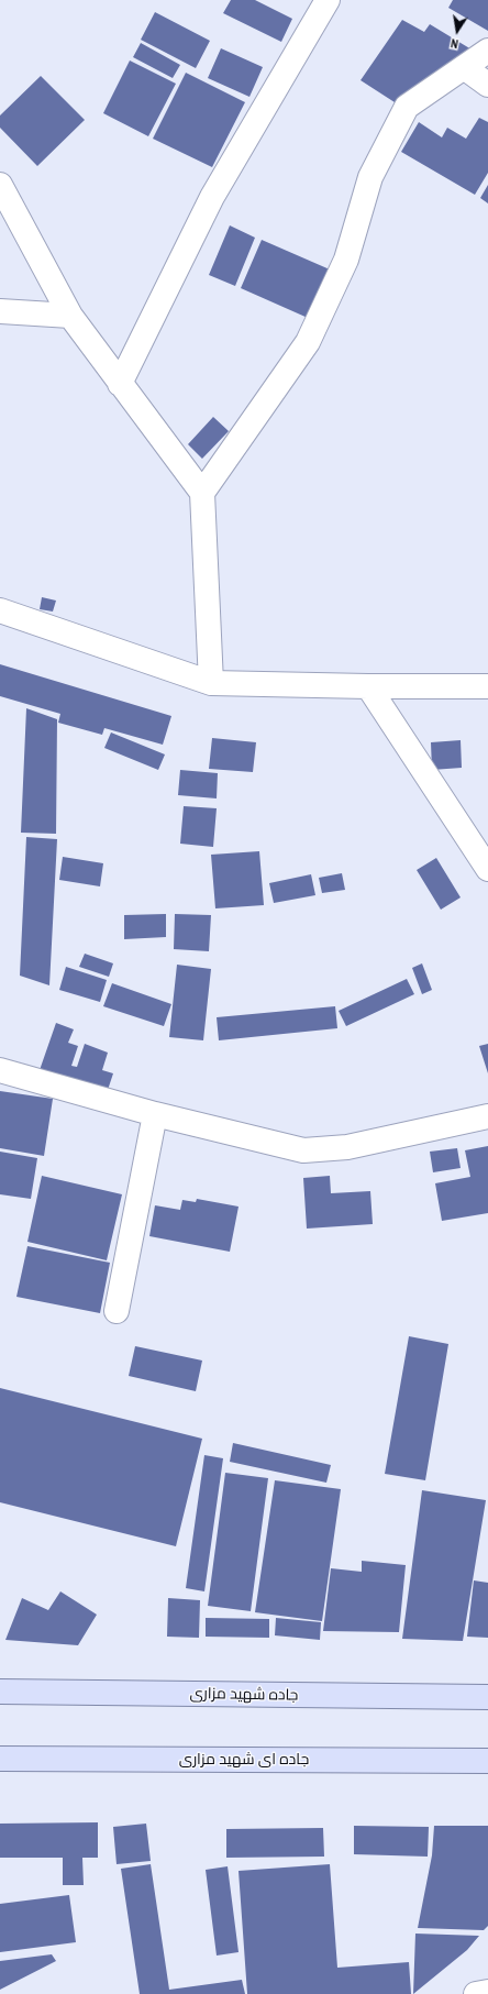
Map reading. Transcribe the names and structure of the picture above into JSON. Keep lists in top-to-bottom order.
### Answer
{
  "streets": {
    "main road": ["جاده شهید مزاری", "جاده ای شهید مزاری"]
  },
  "north": "bottom"
}
